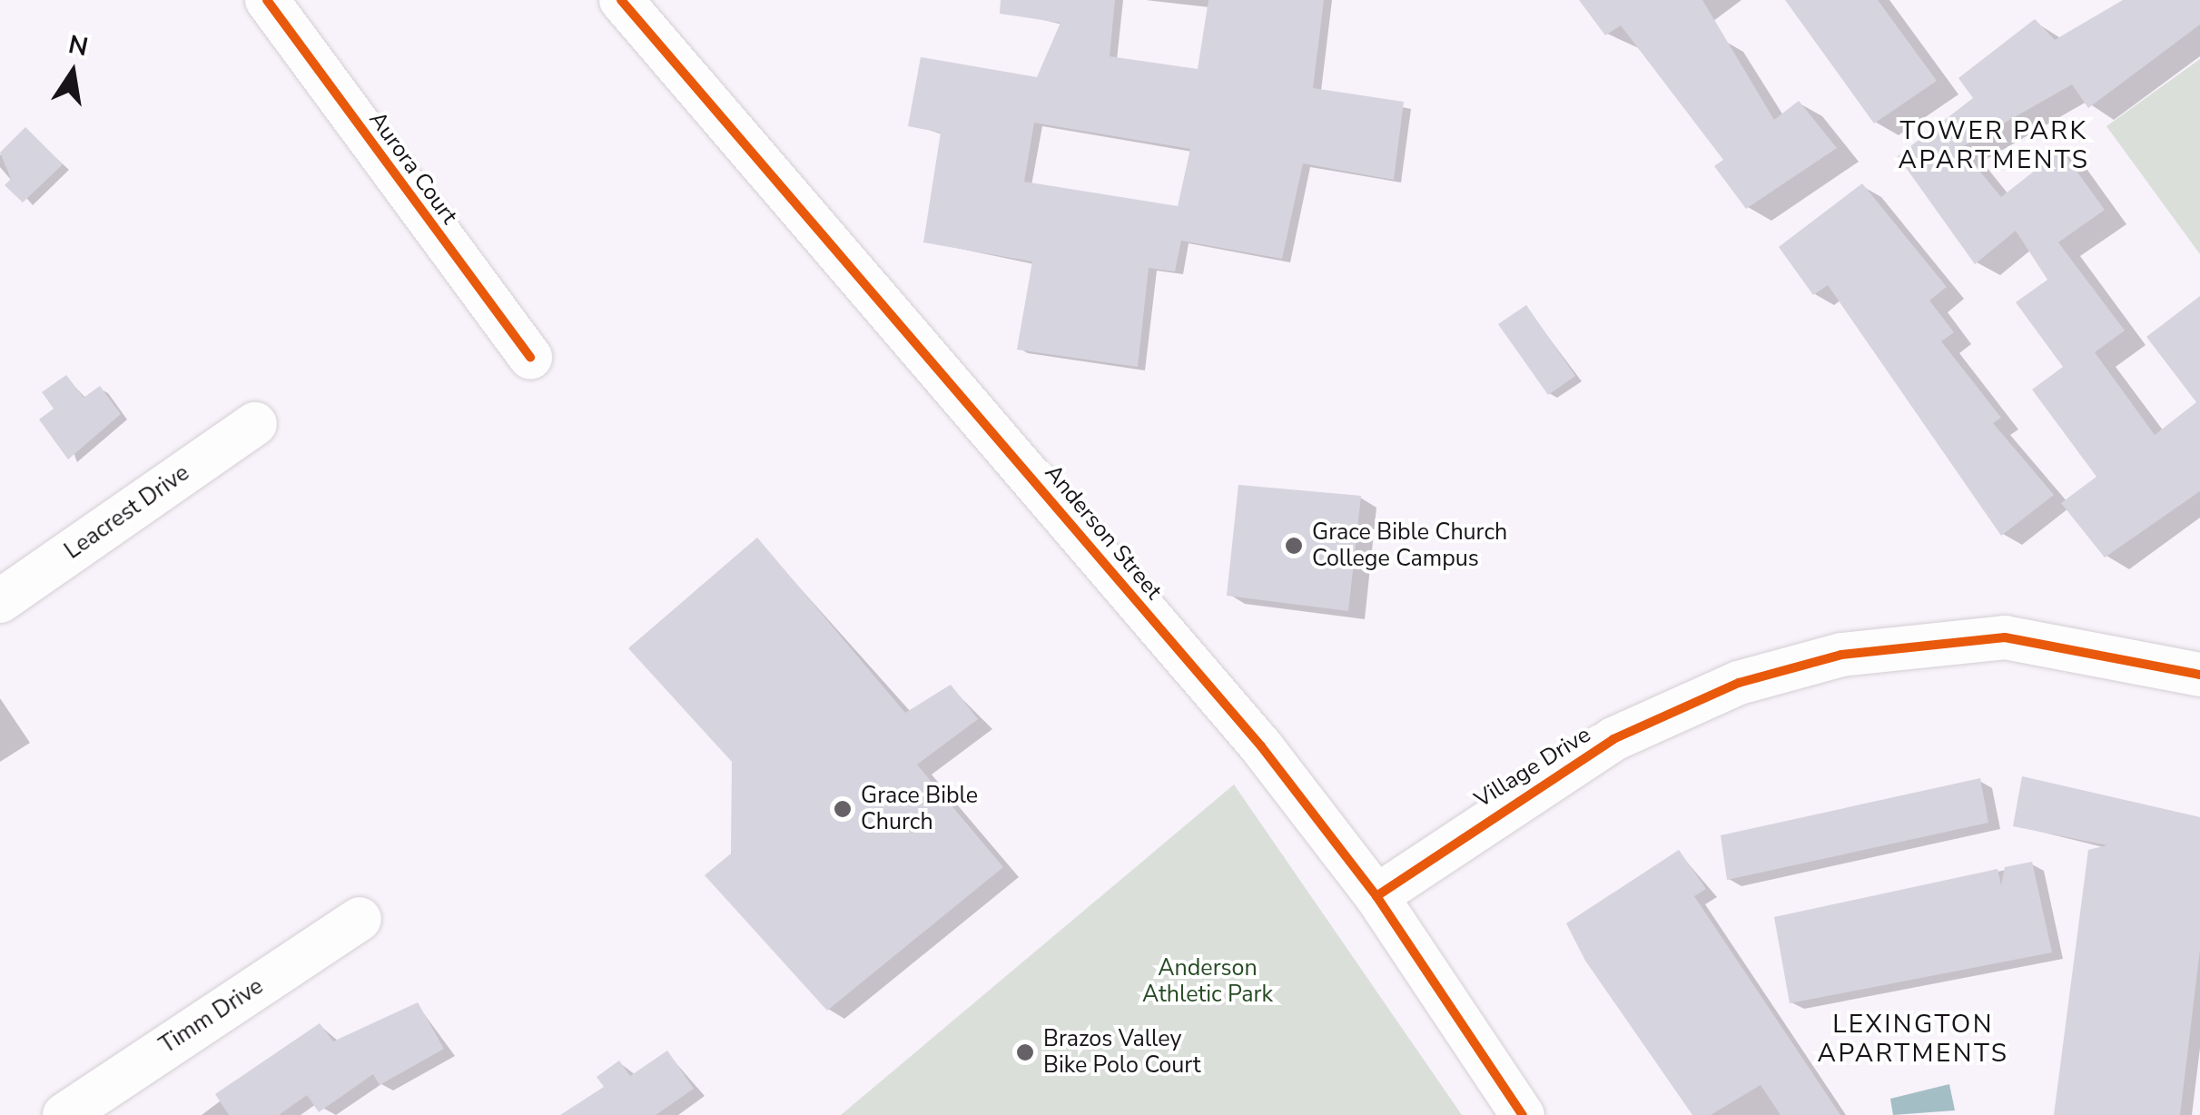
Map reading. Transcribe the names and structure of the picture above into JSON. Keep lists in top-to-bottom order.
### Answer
{
  "streets": {
    "street": [
      "Aurora Court",
      "Leacrest Drive",
      "Anderson Street",
      "Village Drive",
      "Timm Drive"
    ]
  },
  "crossings": [
    ["Anderson Street", "Village Drive"]
  ],
  "districts": ["TOWER PARK APARTMENTS", "LEXINGTON APARTMENTS"],
  "parks": ["Anderson Athletic Park"],
  "places": ["Grace Bible Church College Campus", "Grace Bible Church", "Brazos Valley Bike Polo Court"],
  "north": "top"
}
